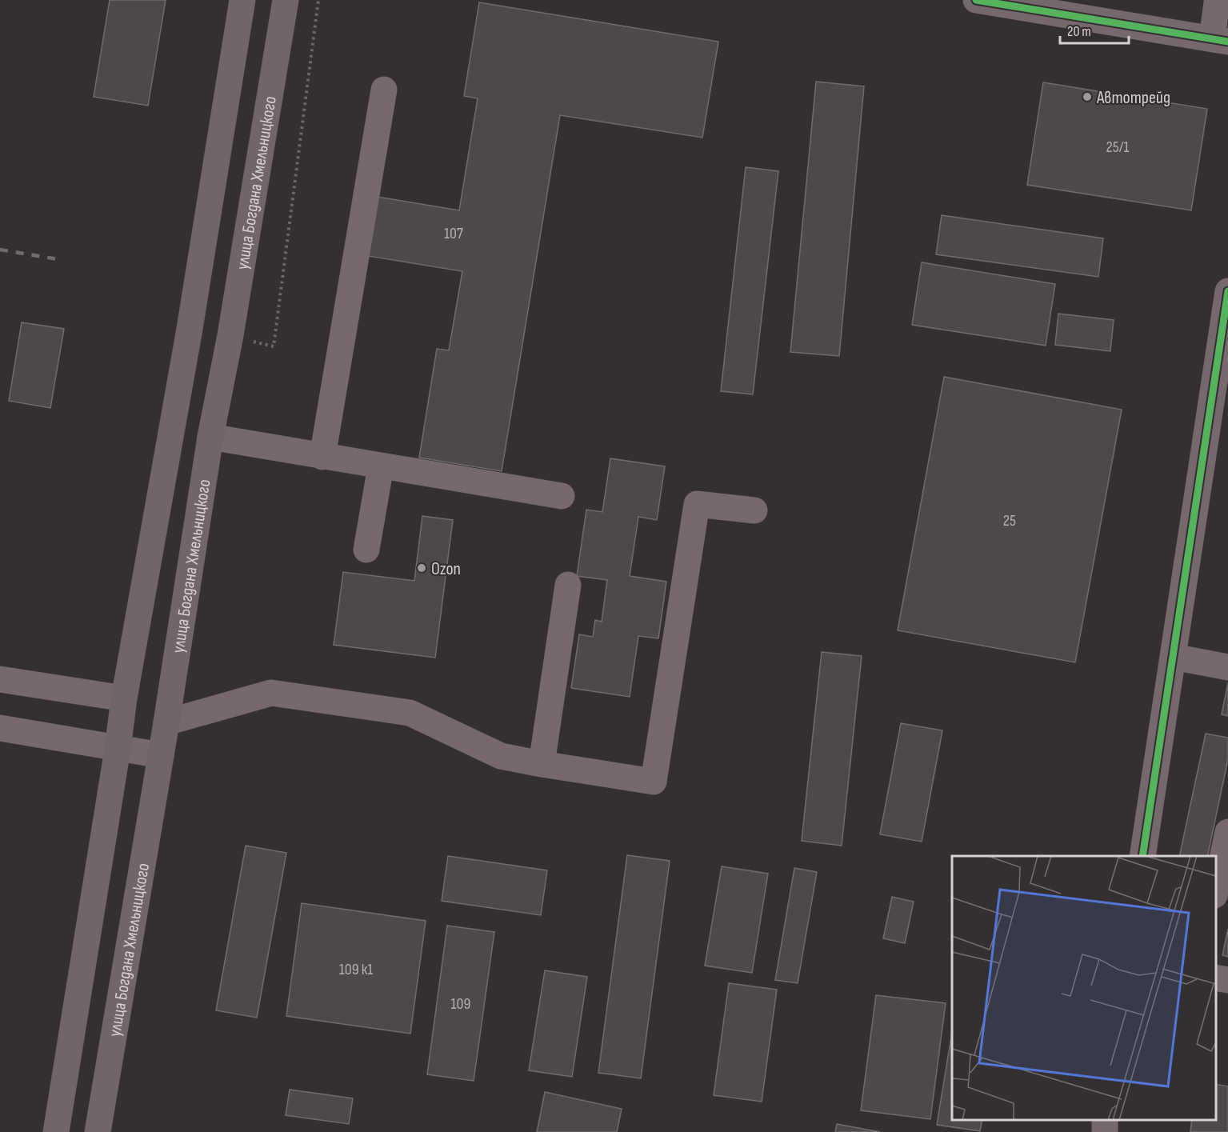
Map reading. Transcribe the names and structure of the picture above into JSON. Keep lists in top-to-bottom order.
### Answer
{
  "streets": {
    "highway": ["улица Богдана Хмельницкого"]
  },
  "places": ["Автотрейд", "Ozon"],
  "house_numbers": [
    "25/1",
    "107",
    "25",
    "109 к1",
    "109"
  ],
  "scale_bar": "20 m"
}
